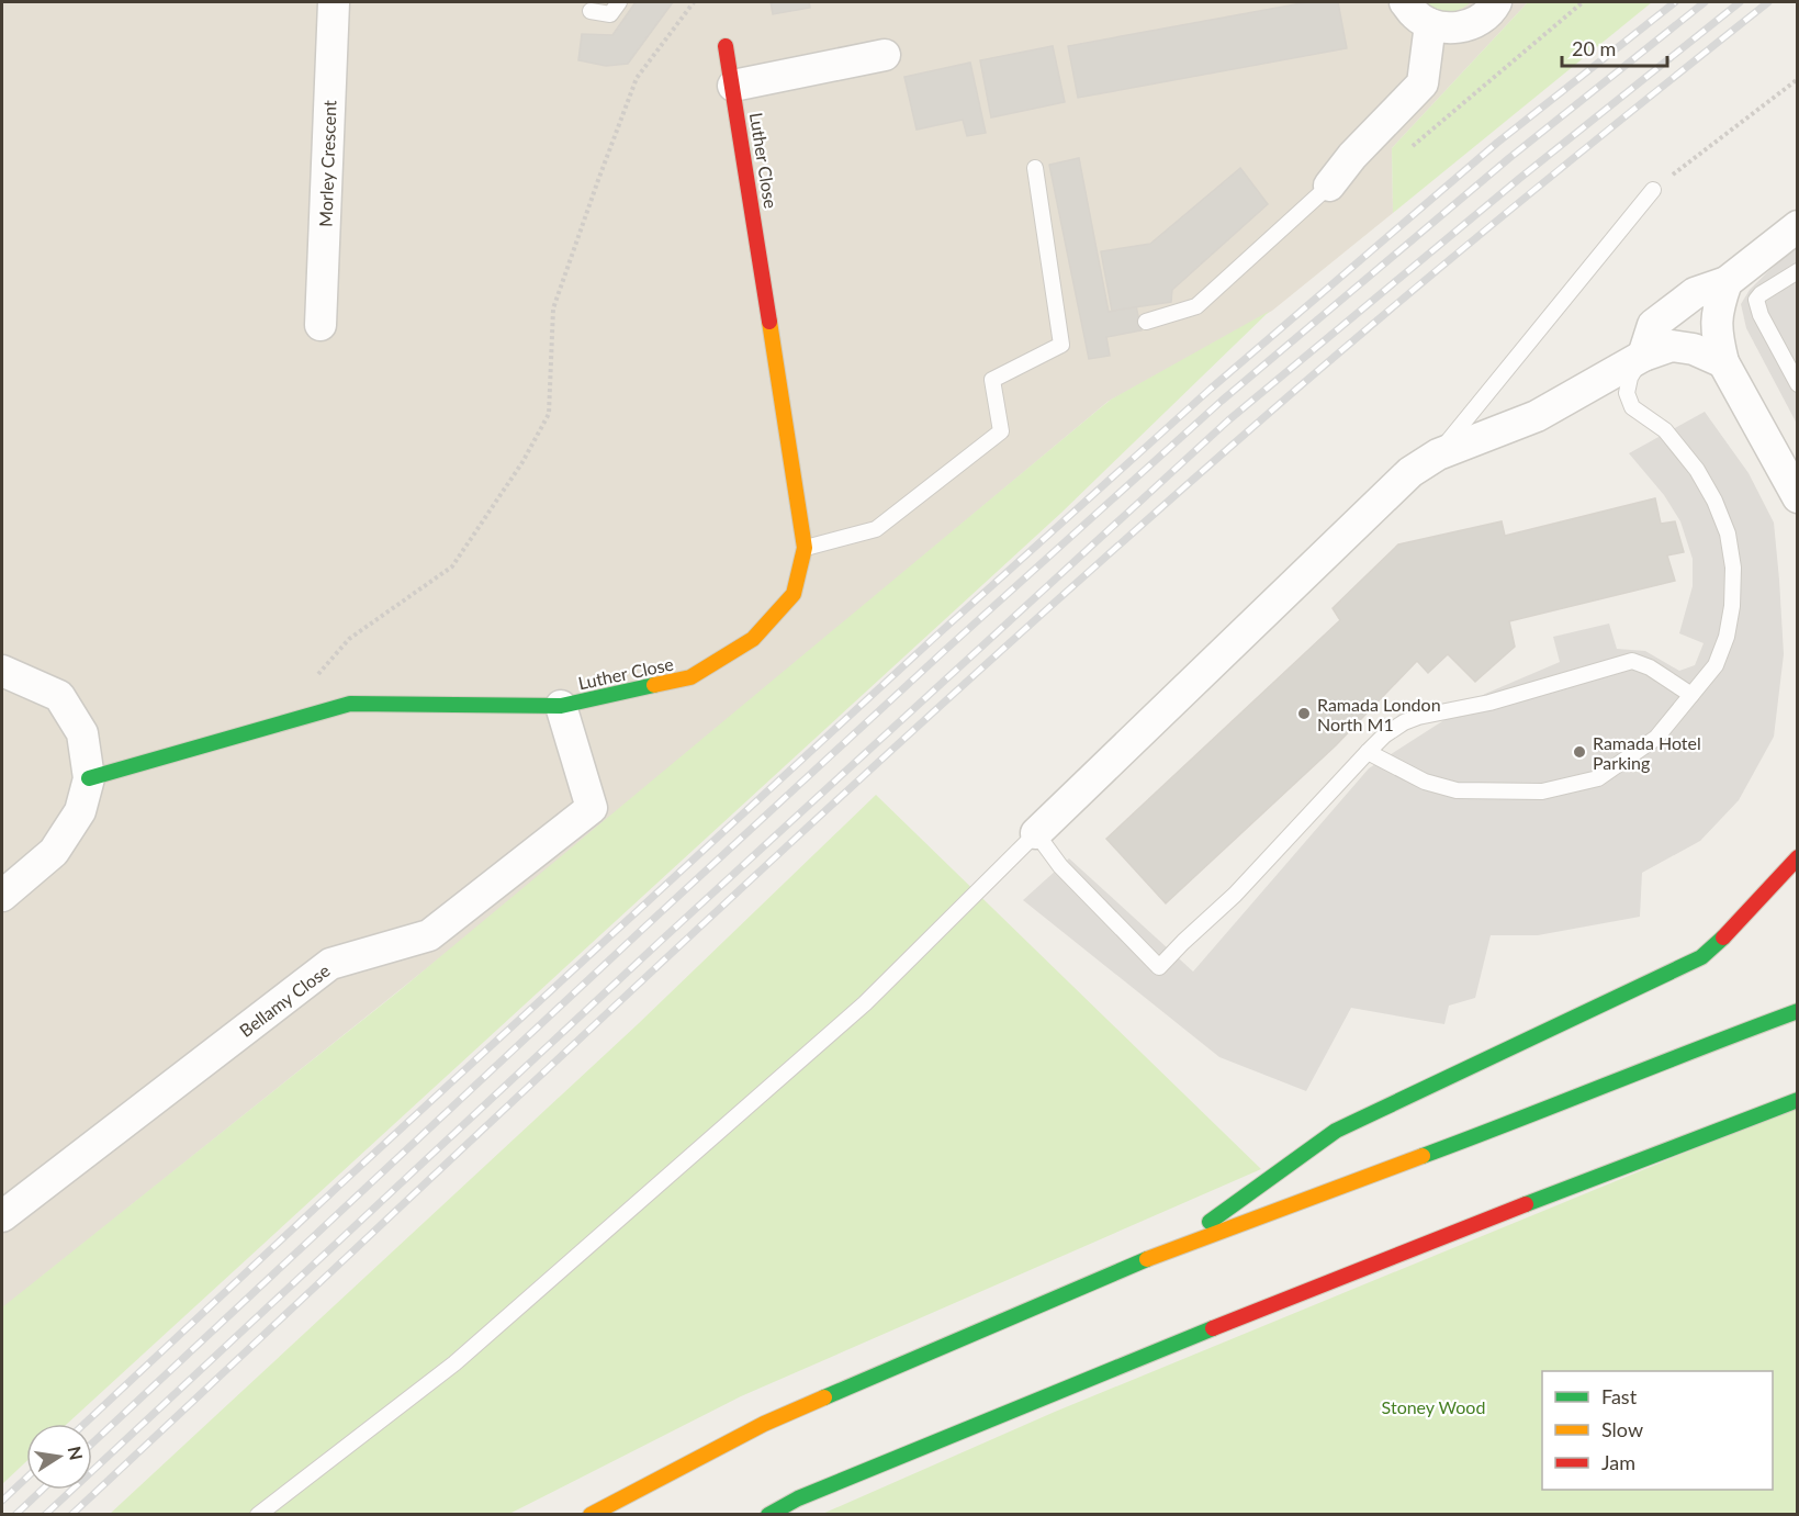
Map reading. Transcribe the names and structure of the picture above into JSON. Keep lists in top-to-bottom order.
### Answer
{
  "streets": {
    "main road": ["Luther Close"],
    "street": ["Morley Crescent", "Bellamy Close"]
  },
  "crossings": [
    ["Luther Close", "Bellamy Close"]
  ],
  "parks": ["Stoney Wood"],
  "places": ["Ramada London North M1", "Ramada Hotel Parking"],
  "legend": ["Fast", "Slow", "Jam"],
  "scale_bar": "20 m",
  "north": "right"
}
